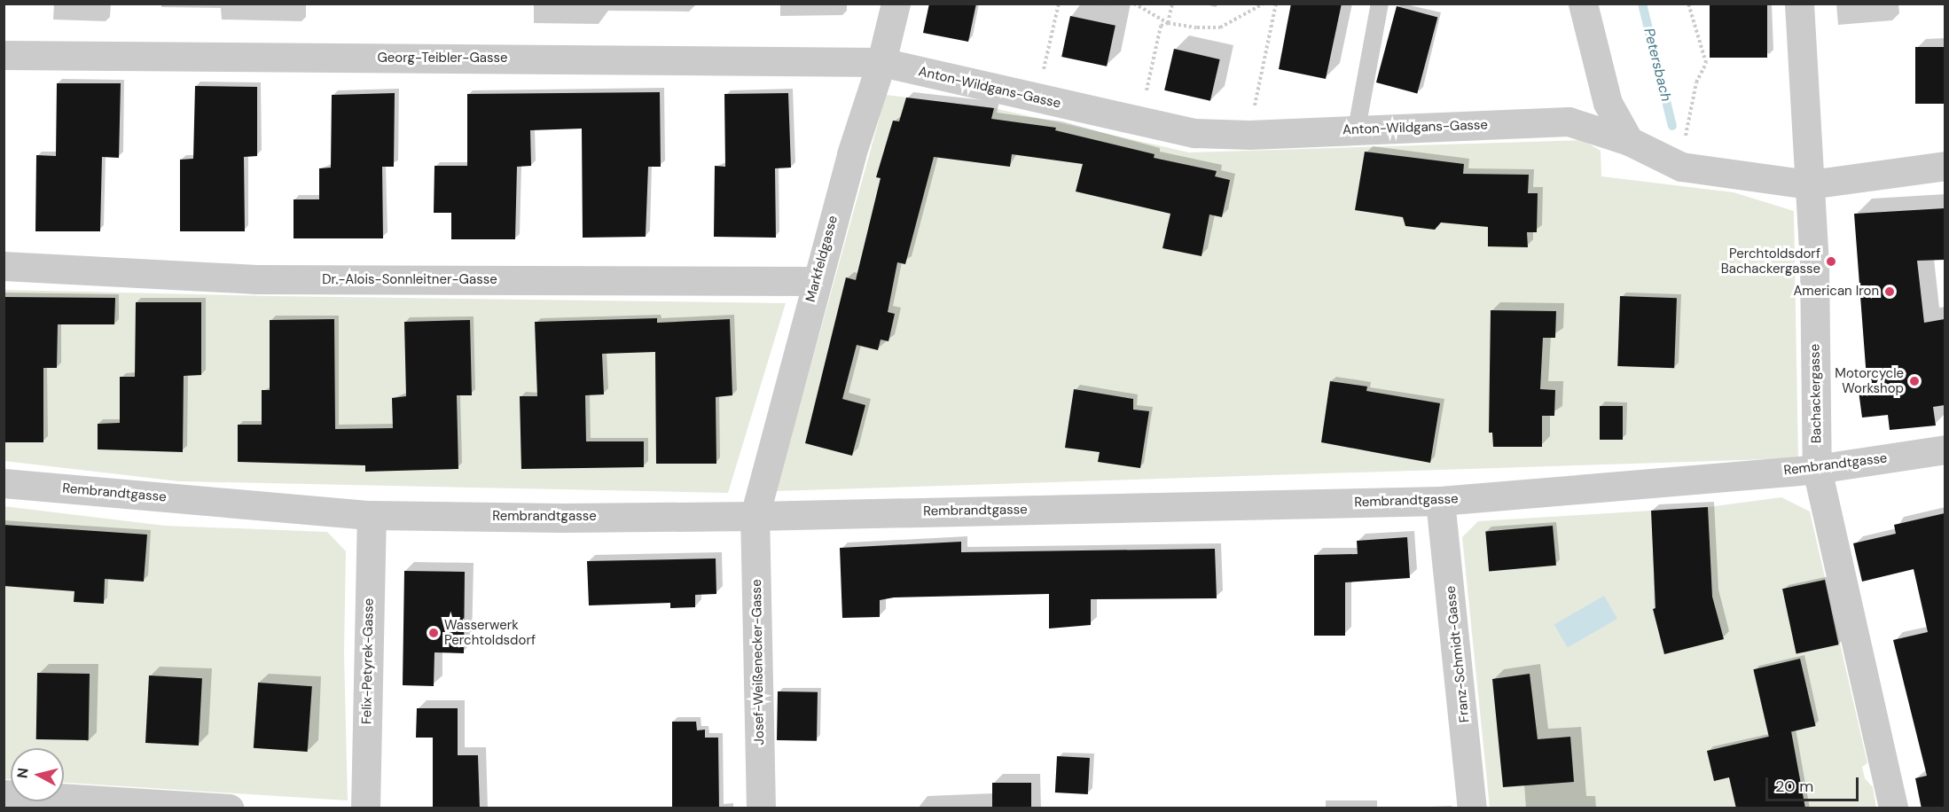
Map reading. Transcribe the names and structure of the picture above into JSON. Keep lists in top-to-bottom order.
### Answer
{
  "streets": {
    "street": [
      "Georg-Teibler-Gasse",
      "Anton-Wildgans-Gasse",
      "Markfeldgasse",
      "Dr.-Alois-Sonnleitner-Gasse",
      "Bachackergasse",
      "Rembrandtgasse",
      "Franz-Schmidt-Gasse",
      "Felix-Petyrek-Gasse",
      "Josef-Weißenecker-Gasse"
    ]
  },
  "crossings": [
    ["Georg-Teibler-Gasse", "Anton-Wildgans-Gasse"],
    ["Georg-Teibler-Gasse", "Markfeldgasse"],
    ["Anton-Wildgans-Gasse", "Markfeldgasse"],
    ["Anton-Wildgans-Gasse", "Bachackergasse"],
    ["Markfeldgasse", "Dr.-Alois-Sonnleitner-Gasse"],
    ["Markfeldgasse", "Rembrandtgasse"],
    ["Markfeldgasse", "Josef-Weißenecker-Gasse"],
    ["Bachackergasse", "Rembrandtgasse"],
    ["Rembrandtgasse", "Franz-Schmidt-Gasse"],
    ["Rembrandtgasse", "Felix-Petyrek-Gasse"],
    ["Rembrandtgasse", "Josef-Weißenecker-Gasse"]
  ],
  "water": ["Petersbach"],
  "places": [
    "Perchtoldsdorf Bachackergasse",
    "American Iron",
    "Motorcycle Workshop",
    "Wasserwerk Perchtoldsdorf"
  ],
  "scale_bar": "20 m",
  "north": "left"
}
